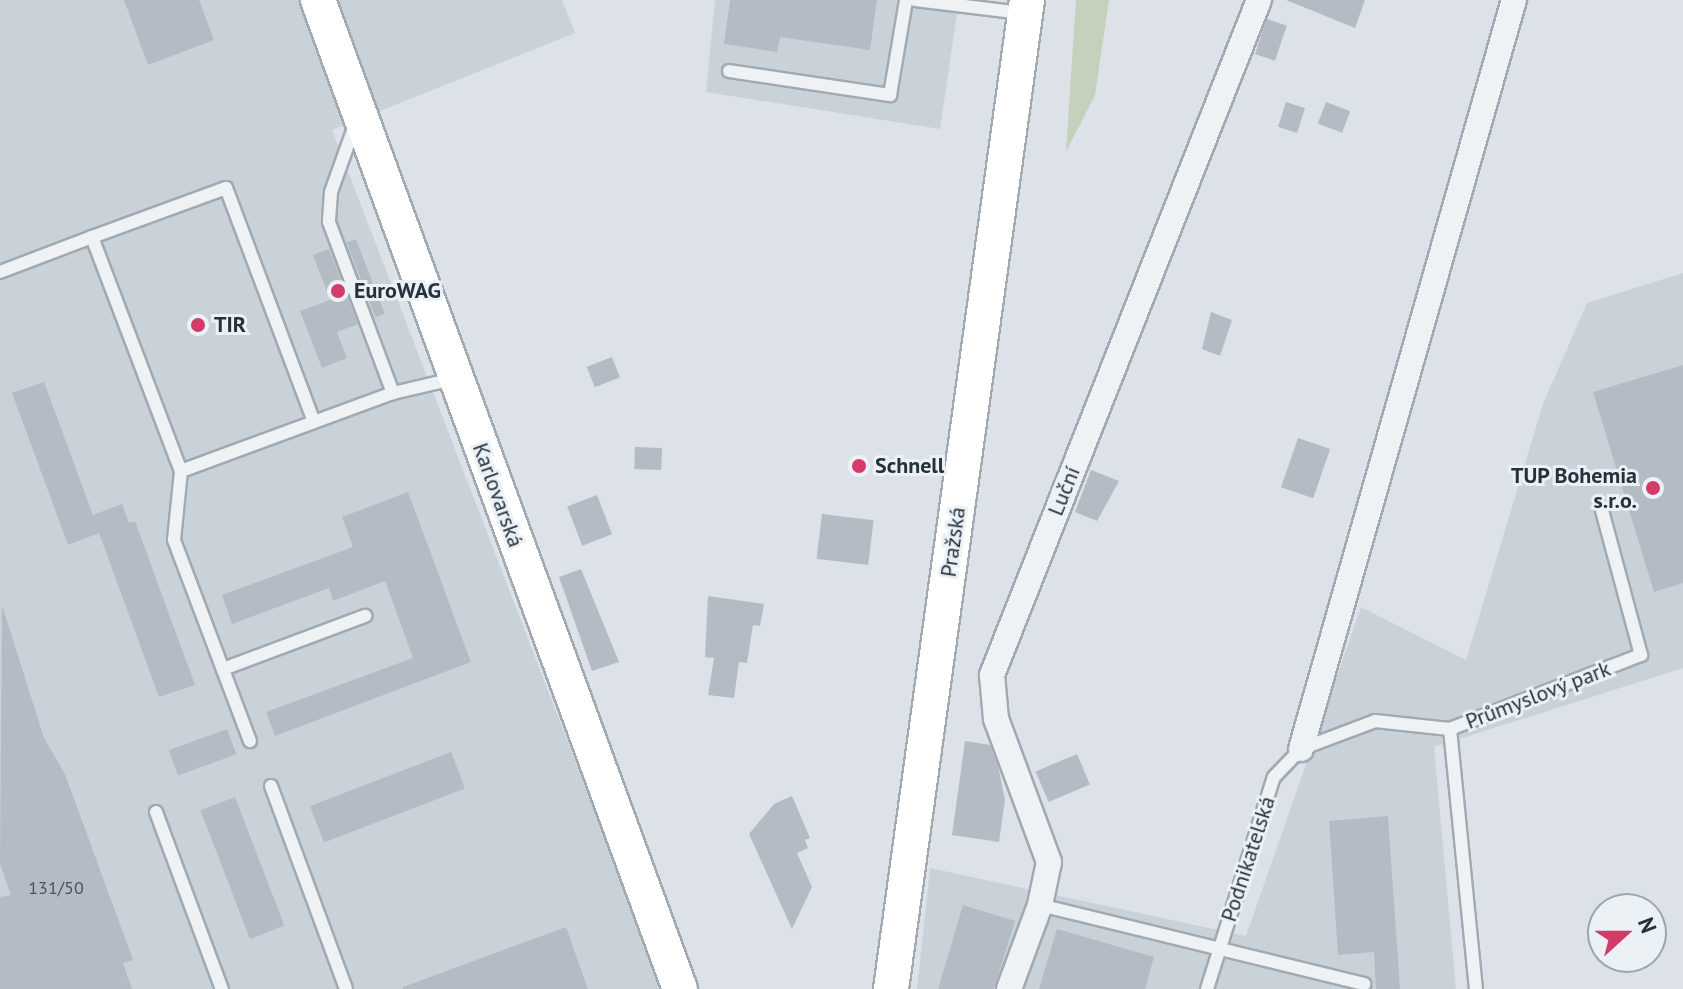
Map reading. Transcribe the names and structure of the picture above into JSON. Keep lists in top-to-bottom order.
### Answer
{
  "streets": {
    "street": ["Luční", "Karlovarská", "Pražská"],
    "lane": ["Průmyslový park", "Podnikatelská"]
  },
  "crossings": [
    ["Průmyslový park", "Podnikatelská"]
  ],
  "places": [
    "EuroWAG",
    "TIR",
    "Schnell",
    "TUP Bohemia s.r.o."
  ],
  "house_numbers": ["131/50"],
  "north": "right"
}
